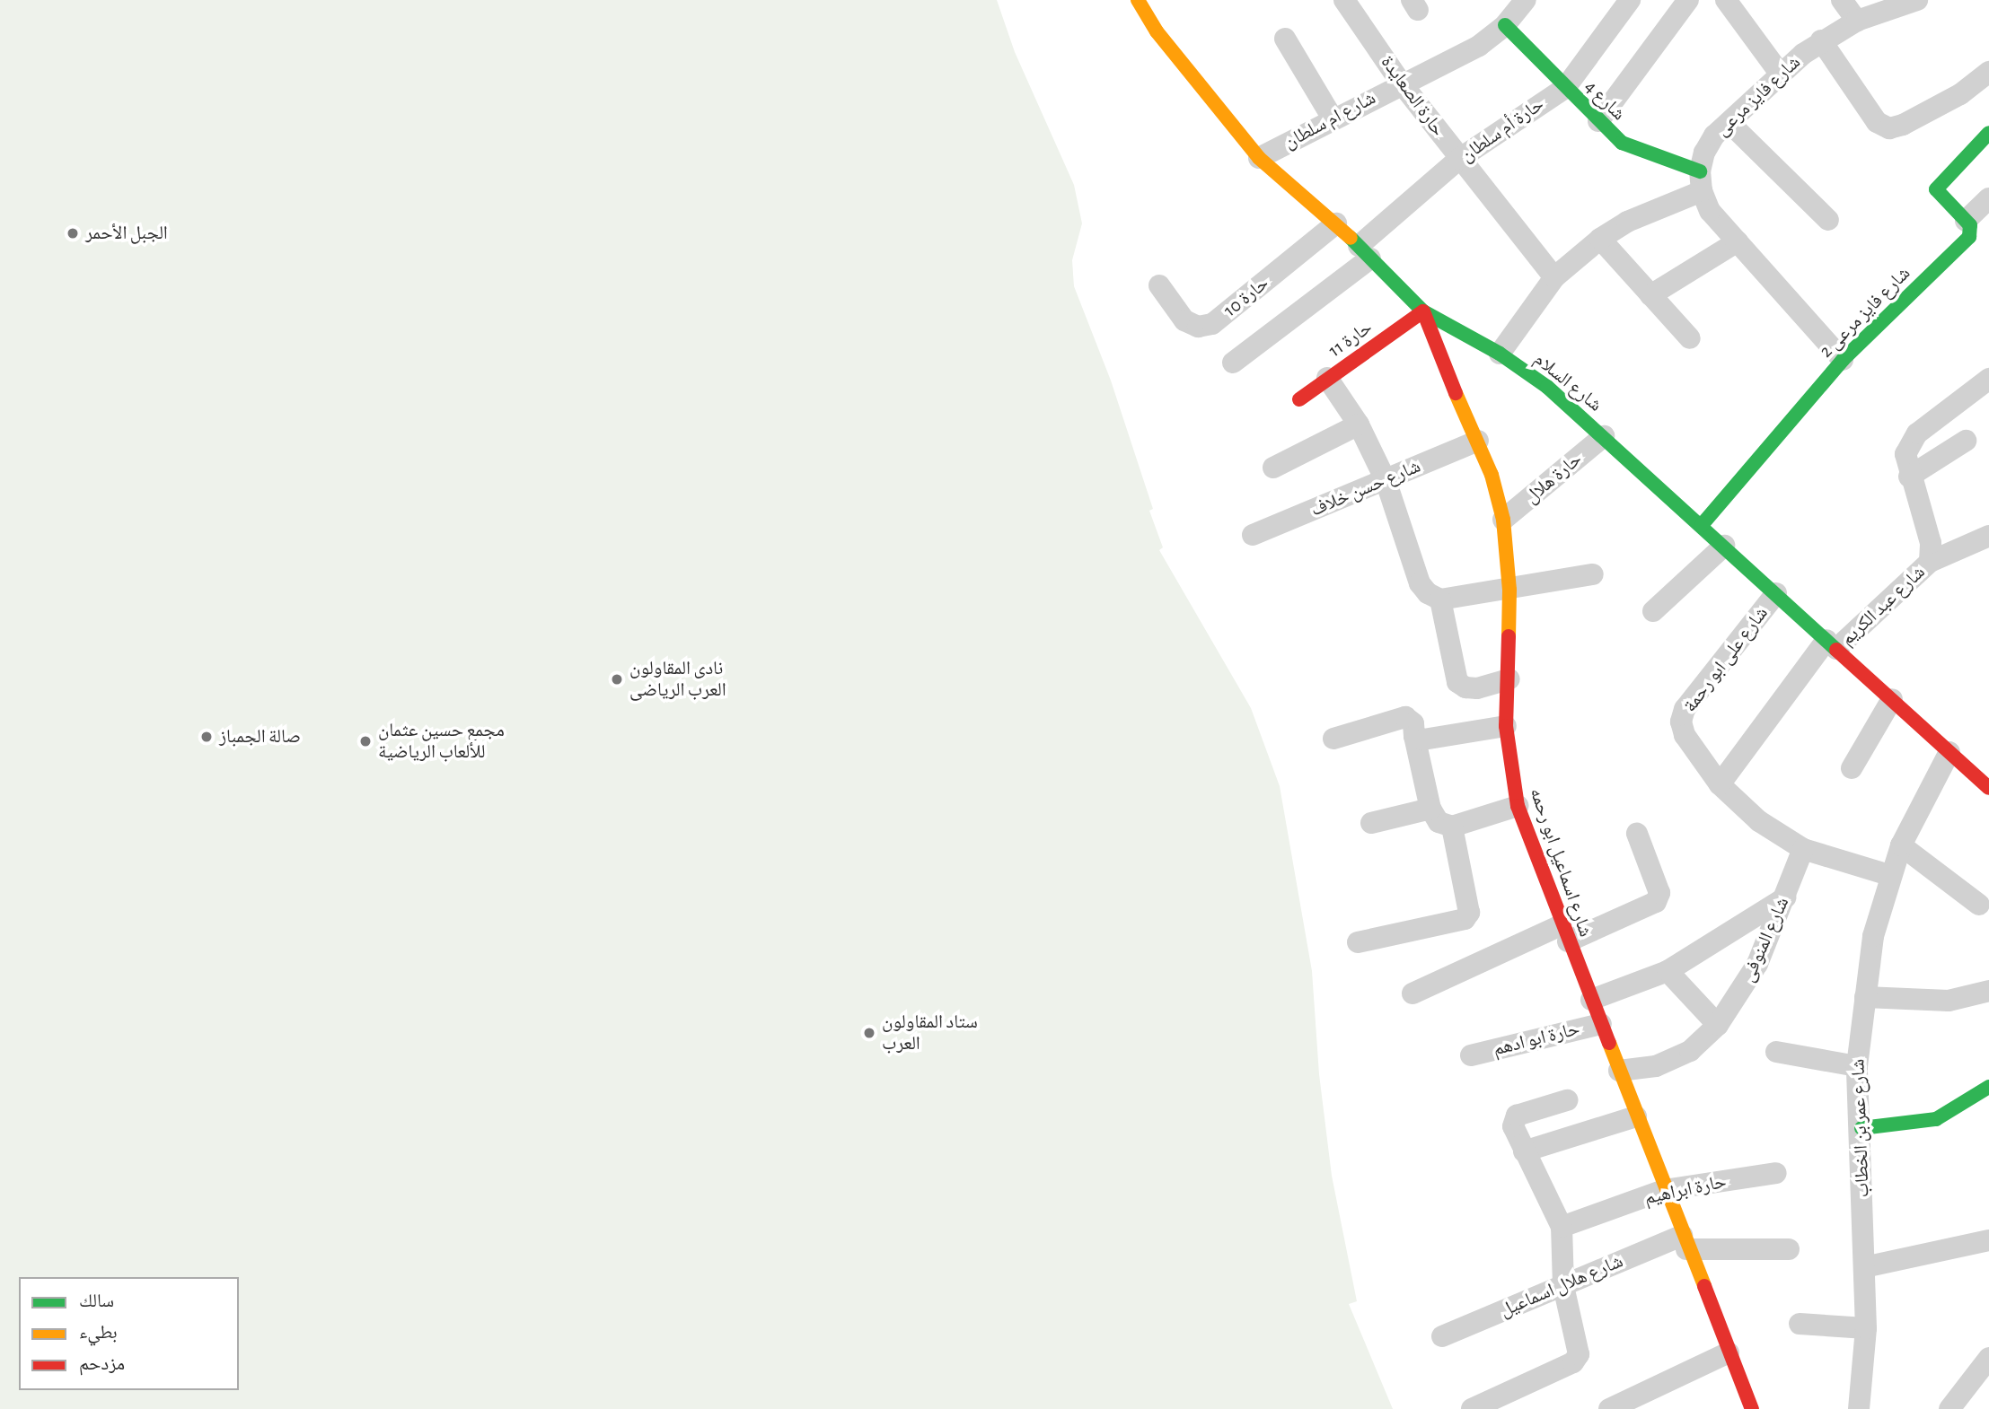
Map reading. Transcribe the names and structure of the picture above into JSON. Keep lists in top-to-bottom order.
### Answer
{
  "streets": {
    "street": [
      "حارة الصعايدة",
      "شارع فايز مرعى",
      "شارع 4",
      "شارع ام سلطان",
      "حارة أم سلطان",
      "حارة 10",
      "شارع فايز مرعى 2",
      "حارة 11",
      "شارع السلام",
      "حارة هلال",
      "شارع حسن خلاف",
      "شارع عبد الكريم",
      "شارع على ابو رحمة",
      "شارع اسماعيل ابو رحمه",
      "شارع المنوفى",
      "حارة ابو ادهم",
      "شارع عمر بن الخطاب",
      "حارة ابراهيم",
      "شارع هلال اسماعيل"
    ]
  },
  "crossings": [
    ["حارة الصعايدة", "شارع ام سلطان"],
    ["حارة الصعايدة", "حارة أم سلطان"],
    ["شارع فايز مرعى", "شارع 4"],
    ["شارع 4", "شارع ام سلطان"],
    ["شارع 4", "حارة أم سلطان"],
    ["شارع ام سلطان", "شارع السلام"],
    ["حارة أم سلطان", "شارع السلام"],
    ["حارة 10", "شارع السلام"],
    ["شارع فايز مرعى 2", "شارع السلام"],
    ["حارة 11", "شارع السلام"],
    ["حارة 11", "شارع اسماعيل ابو رحمه"],
    ["شارع السلام", "حارة هلال"],
    ["شارع السلام", "شارع عبد الكريم"],
    ["شارع السلام", "شارع على ابو رحمة"],
    ["شارع السلام", "شارع اسماعيل ابو رحمه"],
    ["شارع السلام", "شارع عمر بن الخطاب"],
    ["حارة هلال", "شارع اسماعيل ابو رحمه"],
    ["شارع حسن خلاف", "شارع اسماعيل ابو رحمه"],
    ["شارع عبد الكريم", "شارع على ابو رحمة"],
    ["شارع على ابو رحمة", "شارع المنوفى"],
    ["شارع على ابو رحمة", "شارع عمر بن الخطاب"],
    ["شارع اسماعيل ابو رحمه", "شارع المنوفى"],
    ["شارع اسماعيل ابو رحمه", "حارة ابو ادهم"],
    ["شارع اسماعيل ابو رحمه", "حارة ابراهيم"],
    ["شارع اسماعيل ابو رحمه", "شارع هلال اسماعيل"]
  ],
  "places": [
    "الجبل الأحمر",
    "نادى المقاولون العرب الرياضى",
    "صالة الجمباز",
    "مجمع حسين عثمان للألعاب الرياضية",
    "ستاد المقاولون العرب"
  ],
  "legend": ["سالك", "بطيء", "مزدحم"]
}
